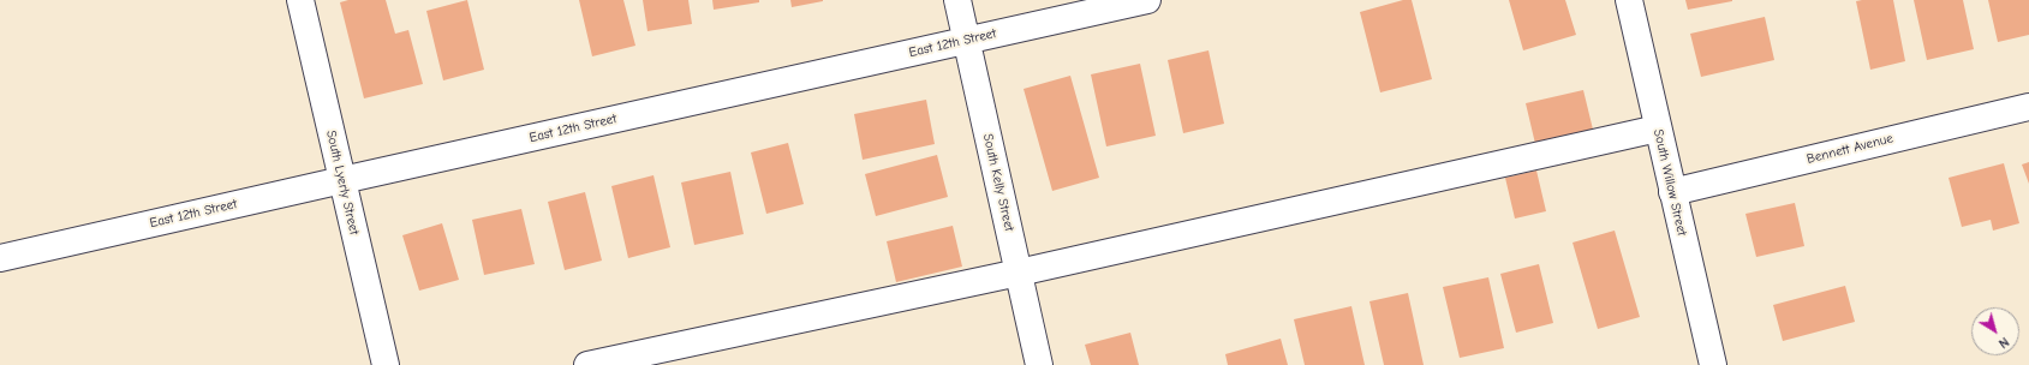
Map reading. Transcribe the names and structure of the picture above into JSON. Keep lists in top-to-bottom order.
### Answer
{
  "streets": {
    "street": [
      "East 12th Street",
      "Bennett Avenue",
      "South Lyerly Street",
      "South Kelly Street",
      "South Willow Street"
    ]
  },
  "crossings": [
    ["East 12th Street", "South Lyerly Street"],
    ["East 12th Street", "South Kelly Street"],
    ["Bennett Avenue", "South Willow Street"]
  ],
  "north": "bottom right"
}
